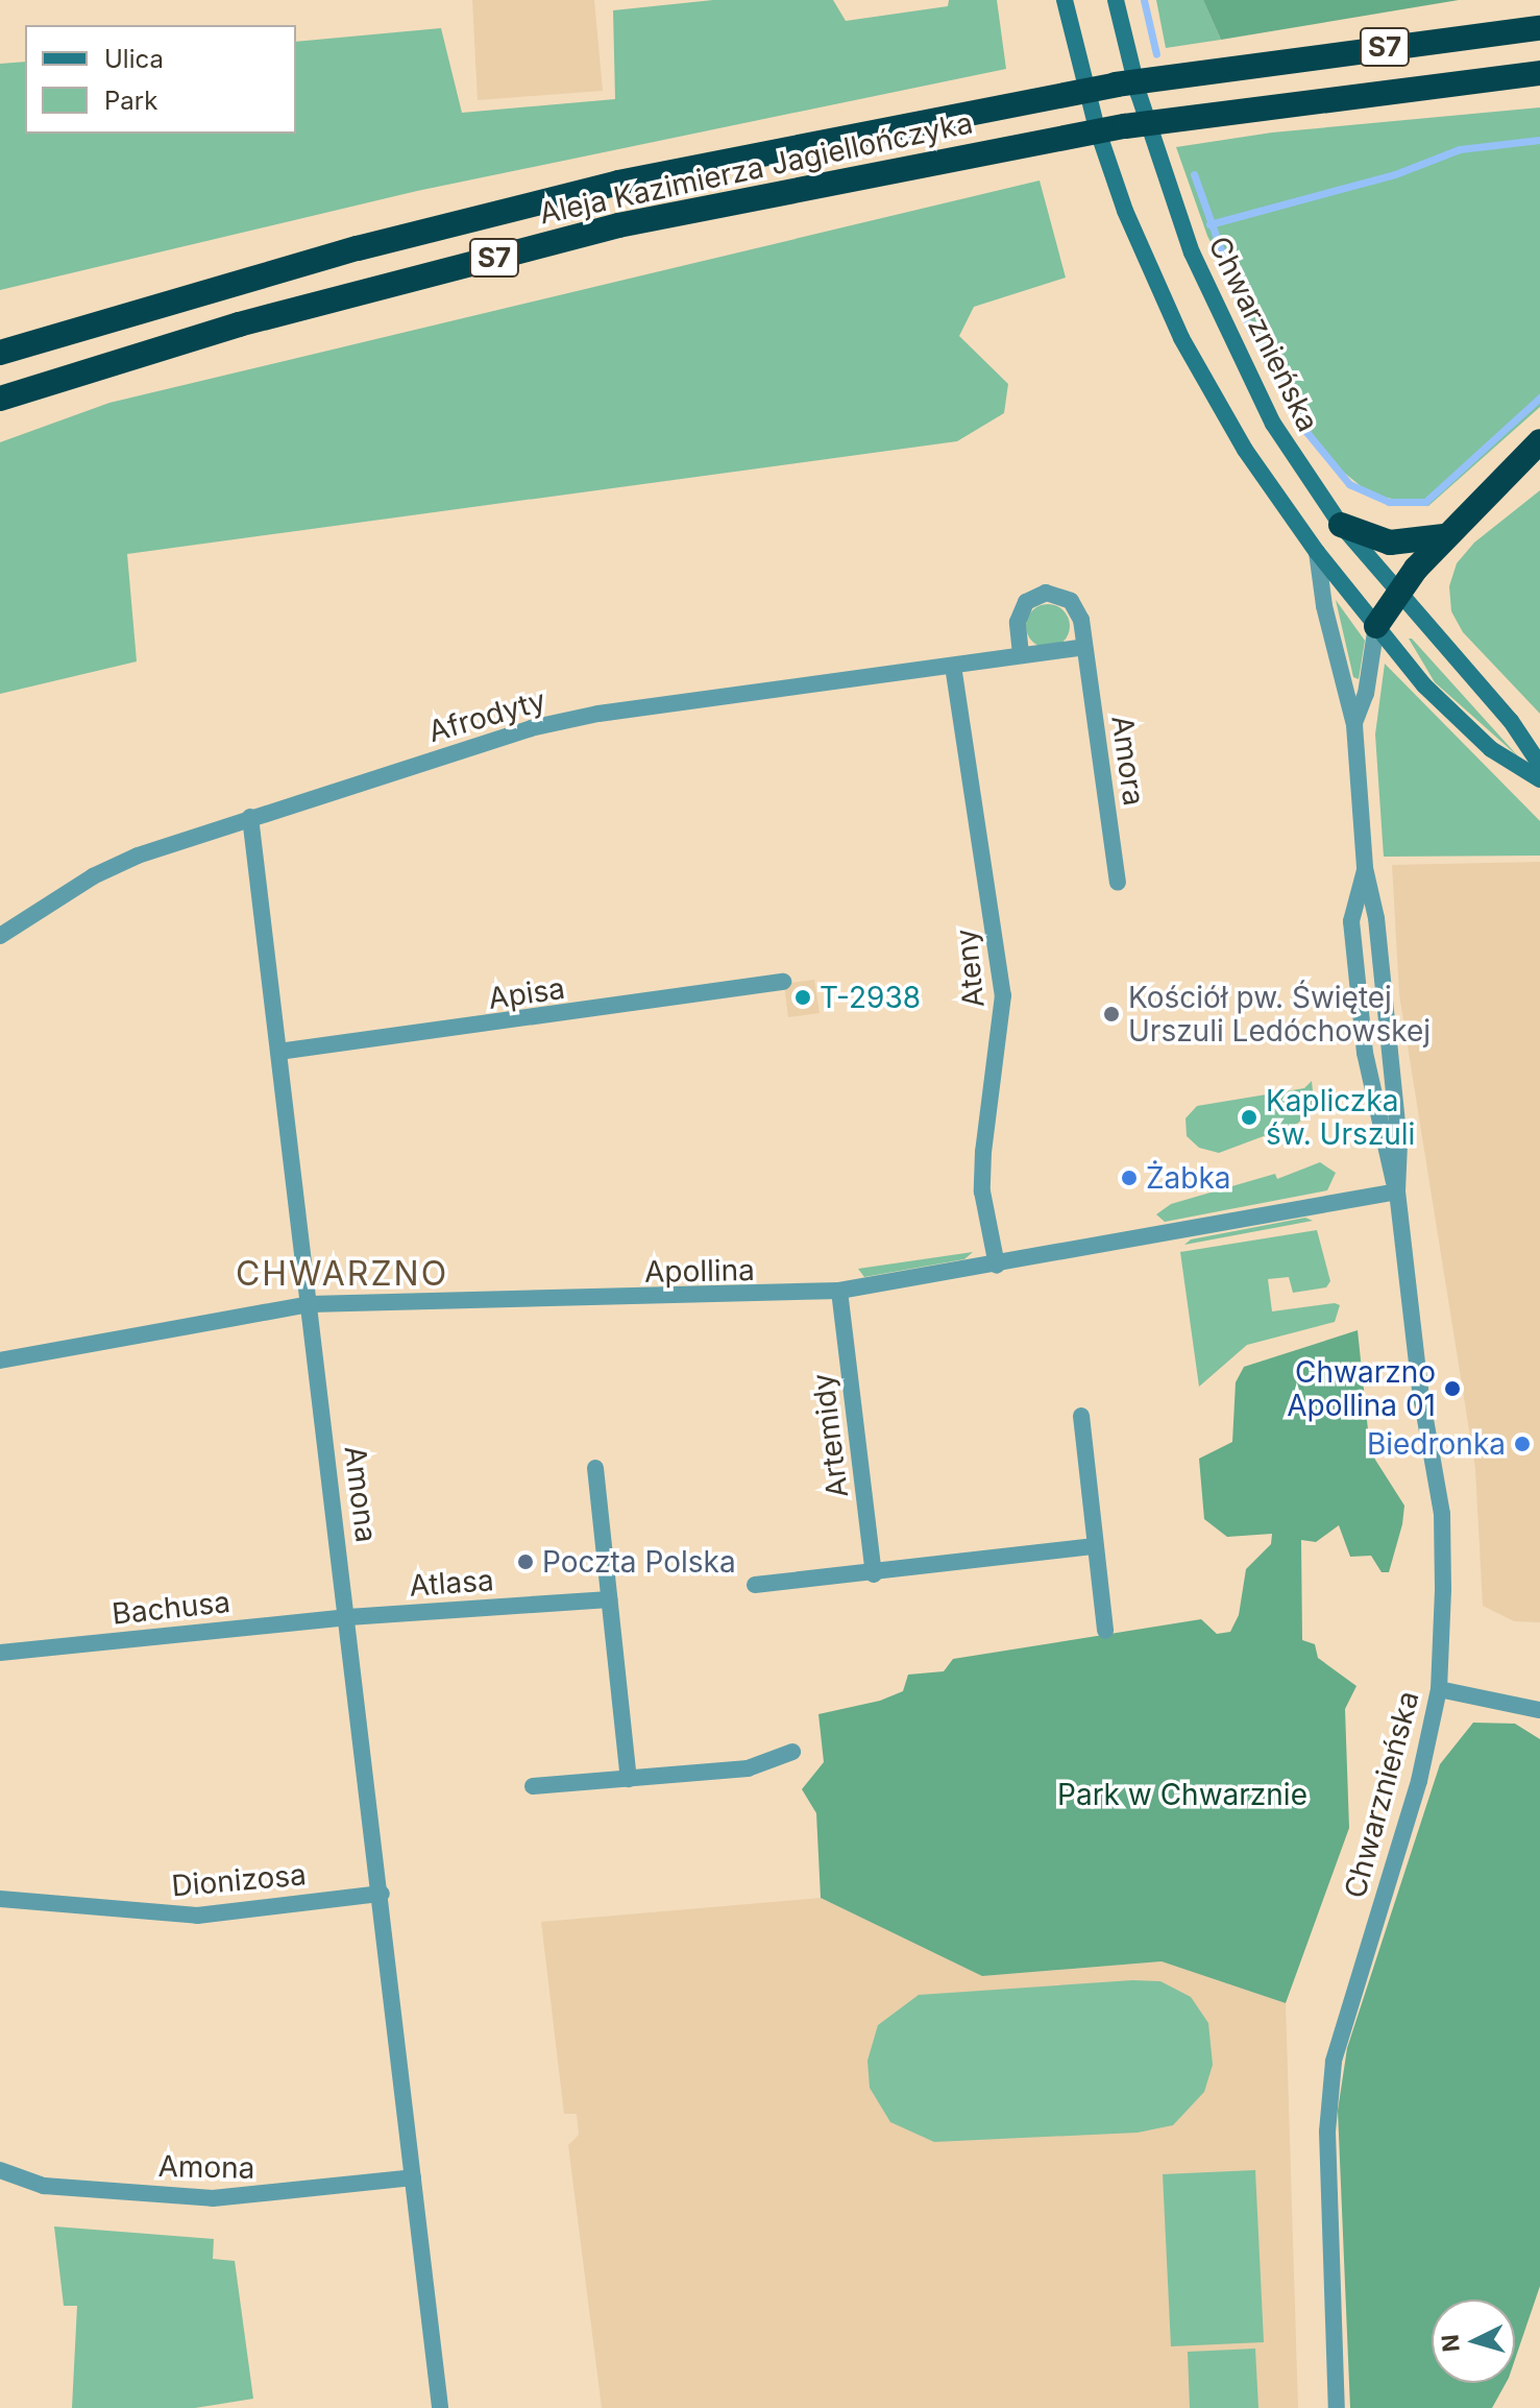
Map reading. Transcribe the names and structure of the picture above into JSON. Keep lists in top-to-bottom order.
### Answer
{
  "streets": {
    "highway": ["S7", "Aleja Kazimierza Jagiellończyka"],
    "main road": ["Chwarznieńska"],
    "street": [
      "Afrodyty",
      "Amora",
      "Ateny",
      "Apisa",
      "Apollina",
      "Artemidy",
      "Amona",
      "Atlasa",
      "Bachusa",
      "Dionizosa"
    ]
  },
  "crossings": [
    ["Chwarznieńska", "Apollina"],
    ["Afrodyty", "Amora"],
    ["Afrodyty", "Ateny"],
    ["Afrodyty", "Amona"],
    ["Ateny", "Apollina"],
    ["Apisa", "Amona"],
    ["Apollina", "Artemidy"],
    ["Apollina", "Amona"],
    ["Amona", "Atlasa"],
    ["Amona", "Bachusa"],
    ["Amona", "Dionizosa"],
    ["Atlasa", "Bachusa"]
  ],
  "districts": ["CHWARZNO"],
  "parks": ["Park w Chwarznie"],
  "places": [
    "T-2938",
    "Kościół pw. Świętej Urszuli Ledóchowskej",
    "Kapliczka św. Urszuli",
    "Żabka",
    "Chwarzno Apollina 01",
    "Biedronka",
    "Poczta Polska"
  ],
  "legend": ["Ulica", "Park"],
  "north": "left"
}
